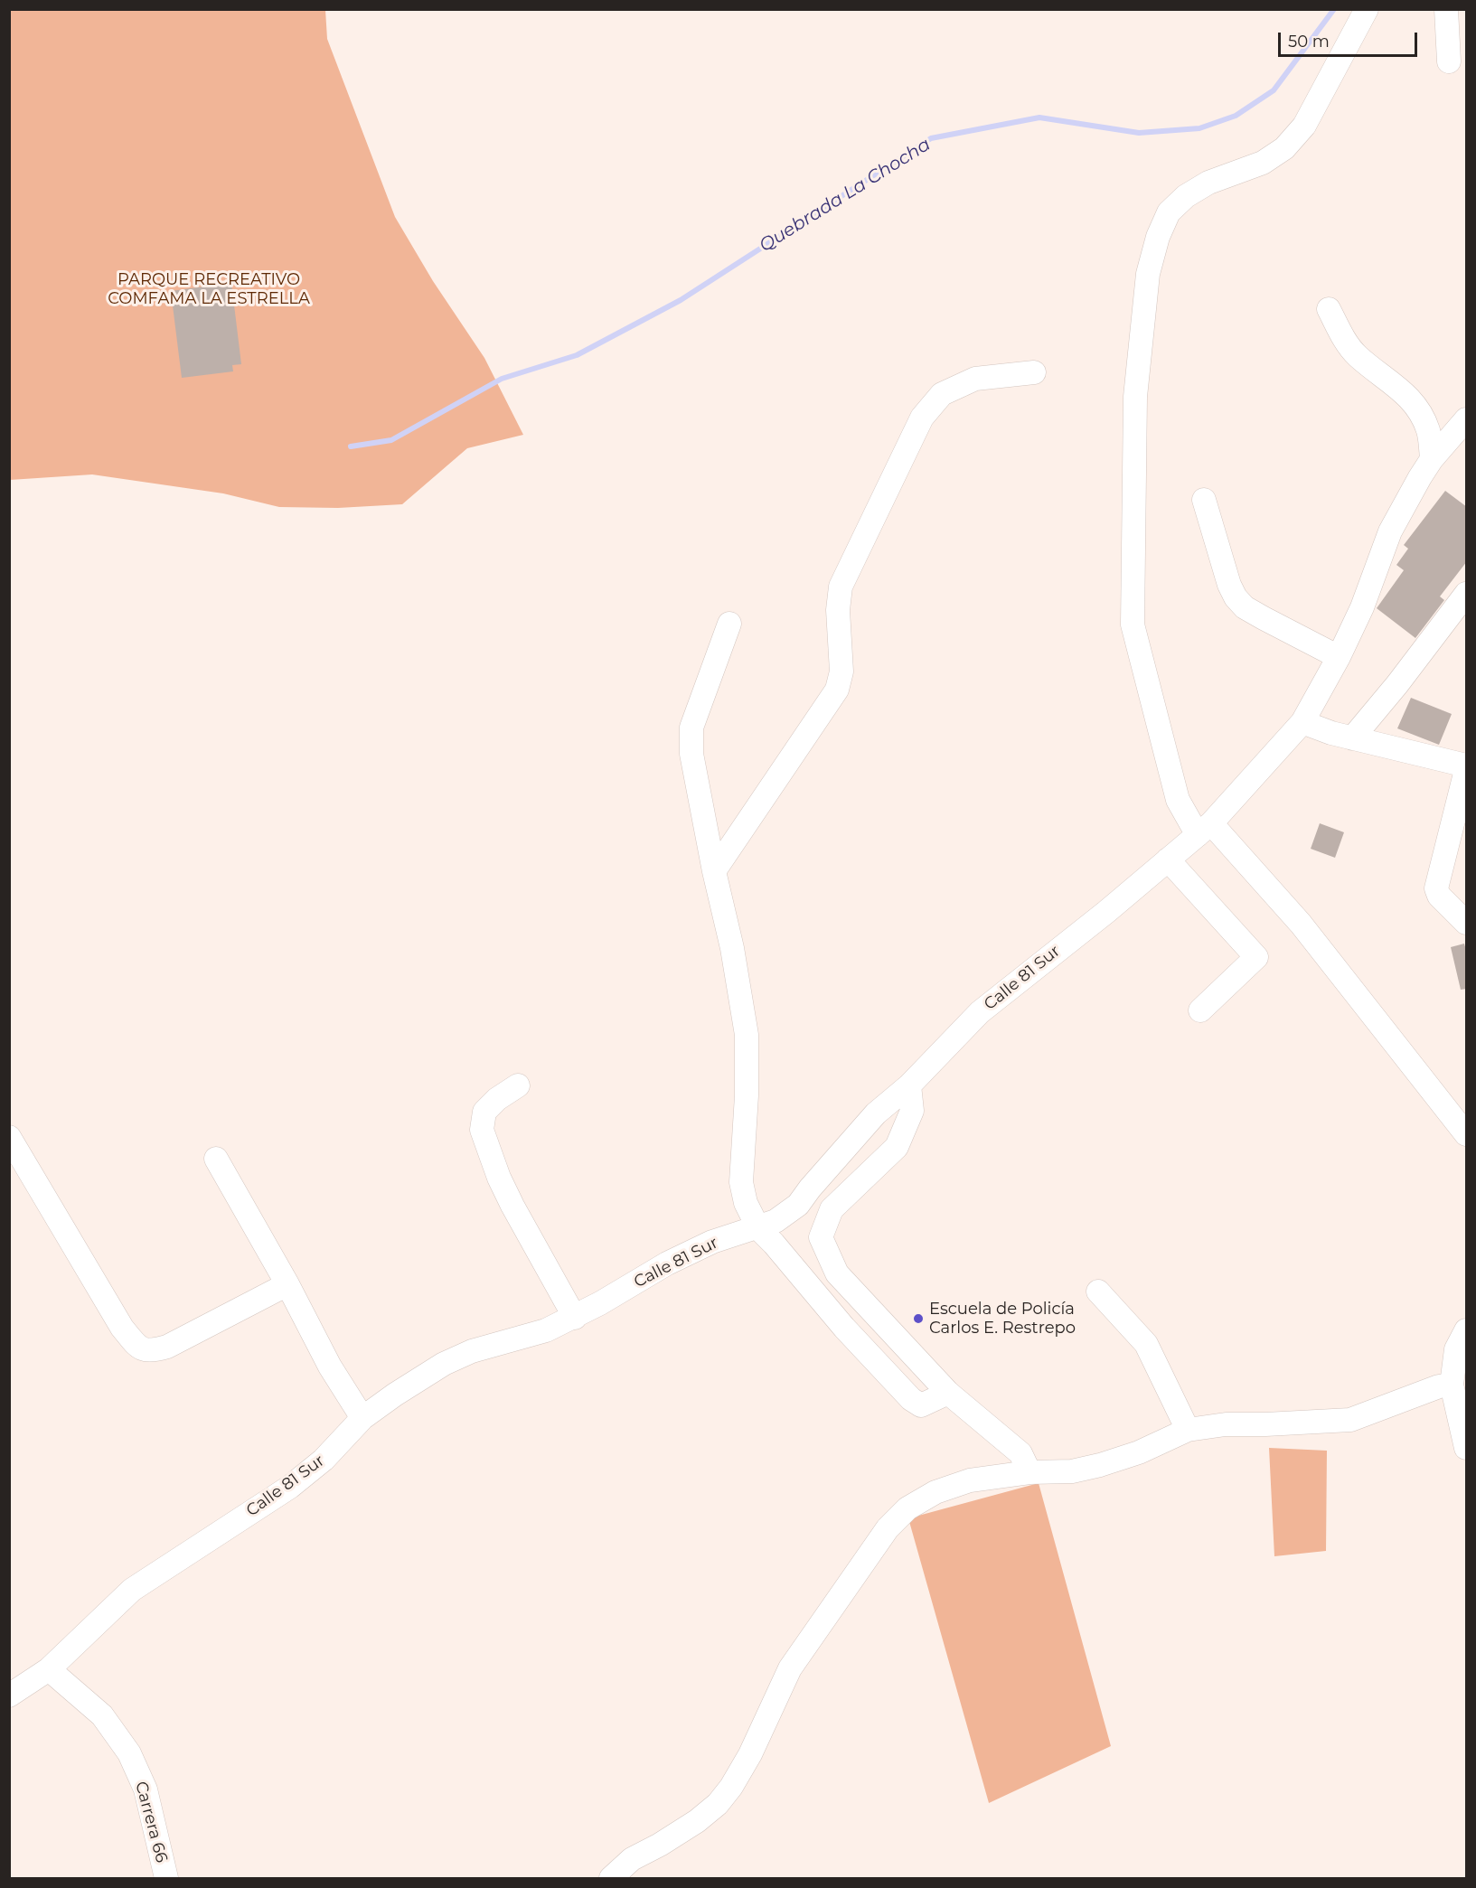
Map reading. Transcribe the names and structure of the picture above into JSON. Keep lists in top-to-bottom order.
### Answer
{
  "streets": {
    "street": ["Calle 81 Sur", "Carrera 66"]
  },
  "crossings": [
    ["Calle 81 Sur", "Carrera 66"]
  ],
  "water": ["Quebrada La Chocha"],
  "parks": ["PARQUE RECREATIVO COMFAMA LA ESTRELLA"],
  "places": ["Escuela de Policía Carlos E. Restrepo"],
  "scale_bar": "50 m"
}
